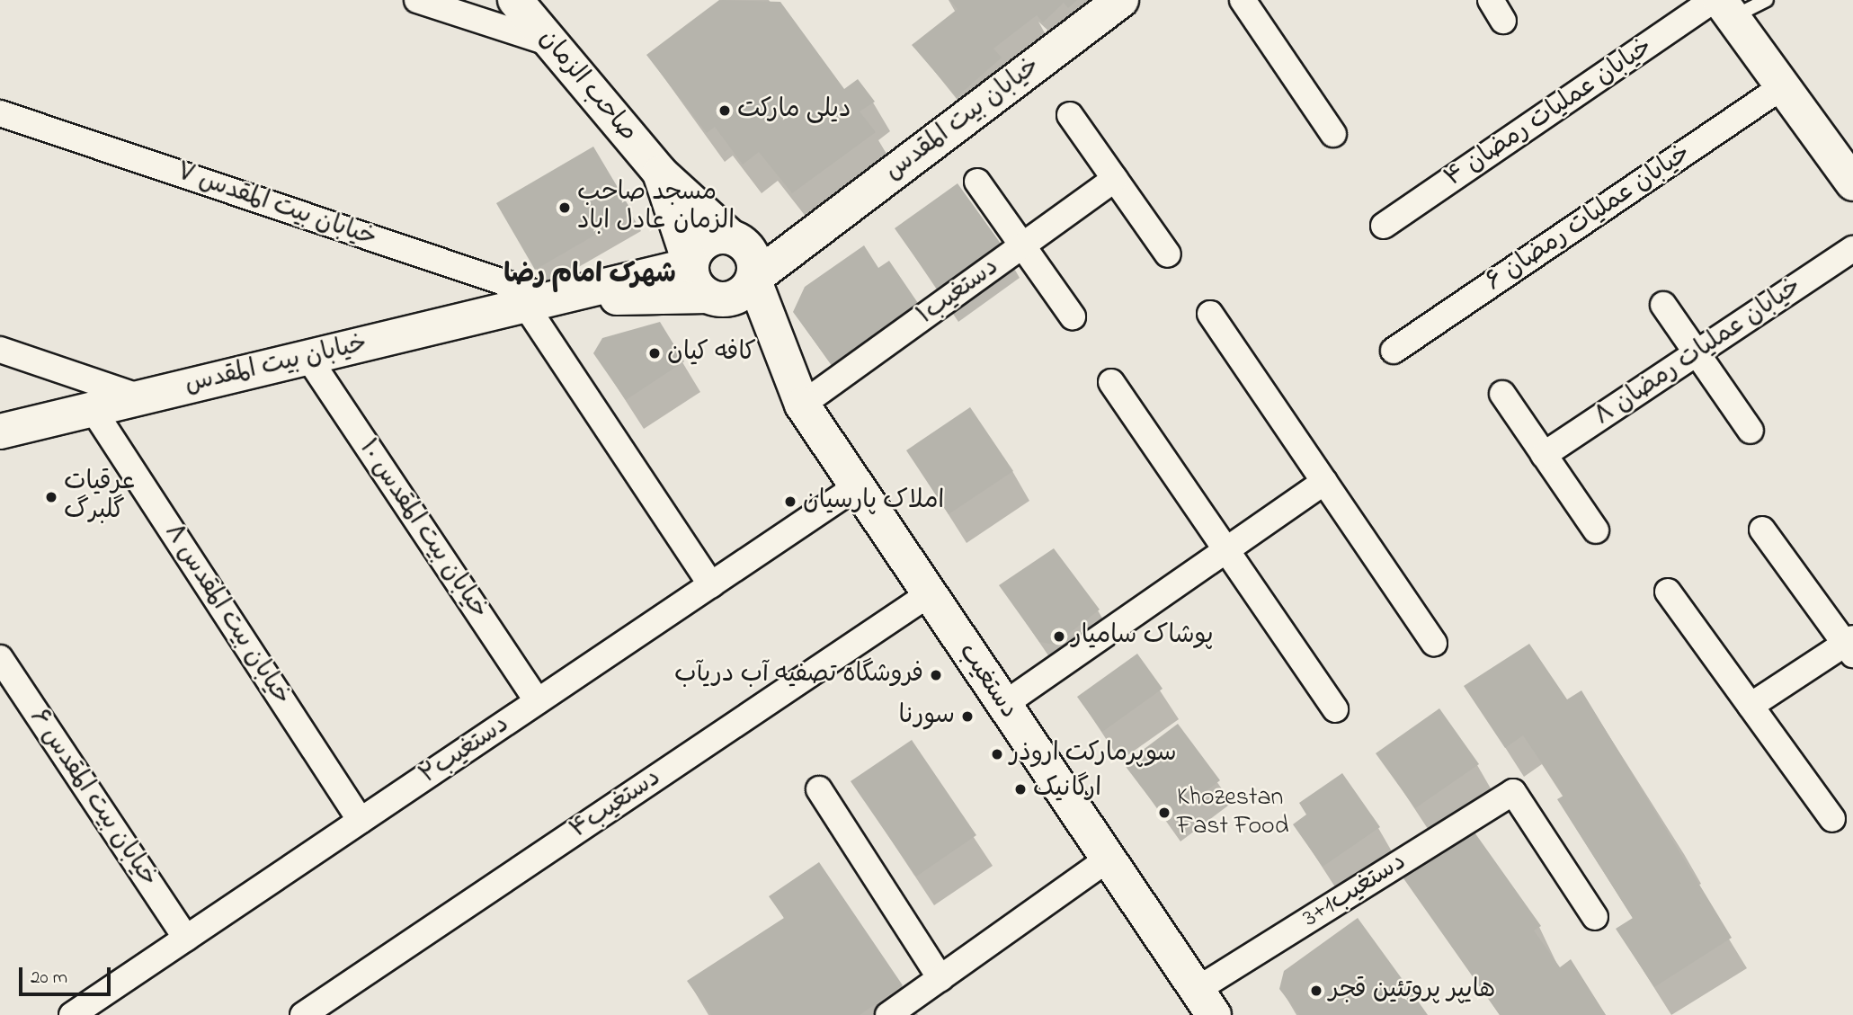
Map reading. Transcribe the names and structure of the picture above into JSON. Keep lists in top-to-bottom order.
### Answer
{
  "streets": {
    "street": [
      "صاحب الزمان",
      "خیابان عملیات رمضان ۴",
      "خیابان بیت المقدس",
      "خیابان بیت المقدس ۷",
      "خیابان عملیات رمضان ۶",
      "دستغیب۱",
      "خیابان عملیات رمضان ۸",
      "خیابان بیت المقدس ۱۰",
      "خیابان بیت المقدس ۸",
      "دستغیب",
      "۲دستغیب",
      "خیابان بیت المقدس ۶",
      "دستغیب۴",
      "3+1دستغیب"
    ]
  },
  "crossings": [
    ["خیابان بیت المقدس", "خیابان بیت المقدس ۷"],
    ["خیابان بیت المقدس", "خیابان بیت المقدس ۱۰"],
    ["خیابان بیت المقدس", "خیابان بیت المقدس ۸"],
    ["دستغیب۱", "دستغیب"],
    ["خیابان بیت المقدس ۱۰", "۲دستغیب"],
    ["خیابان بیت المقدس ۸", "۲دستغیب"],
    ["دستغیب", "۲دستغیب"],
    ["دستغیب", "دستغیب۴"],
    ["دستغیب", "3+1دستغیب"],
    ["۲دستغیب", "خیابان بیت المقدس ۶"]
  ],
  "districts": ["شهرک امام رضا"],
  "places": [
    "دیلی مارکت",
    "مسجد صاحب الزمان عادل اباد",
    "کافه کیان",
    "عرقیات گلبرگ",
    "املاک پارسیان",
    "پوشاک سامیار",
    "فروشگاه تصفیه آب دریآب",
    "سورنا",
    "سوپرمارکت اروذر",
    "ارگانیک",
    "Khozestan Fast Food",
    "هایپر پروتئین قجر"
  ],
  "scale_bar": "20 m"
}
